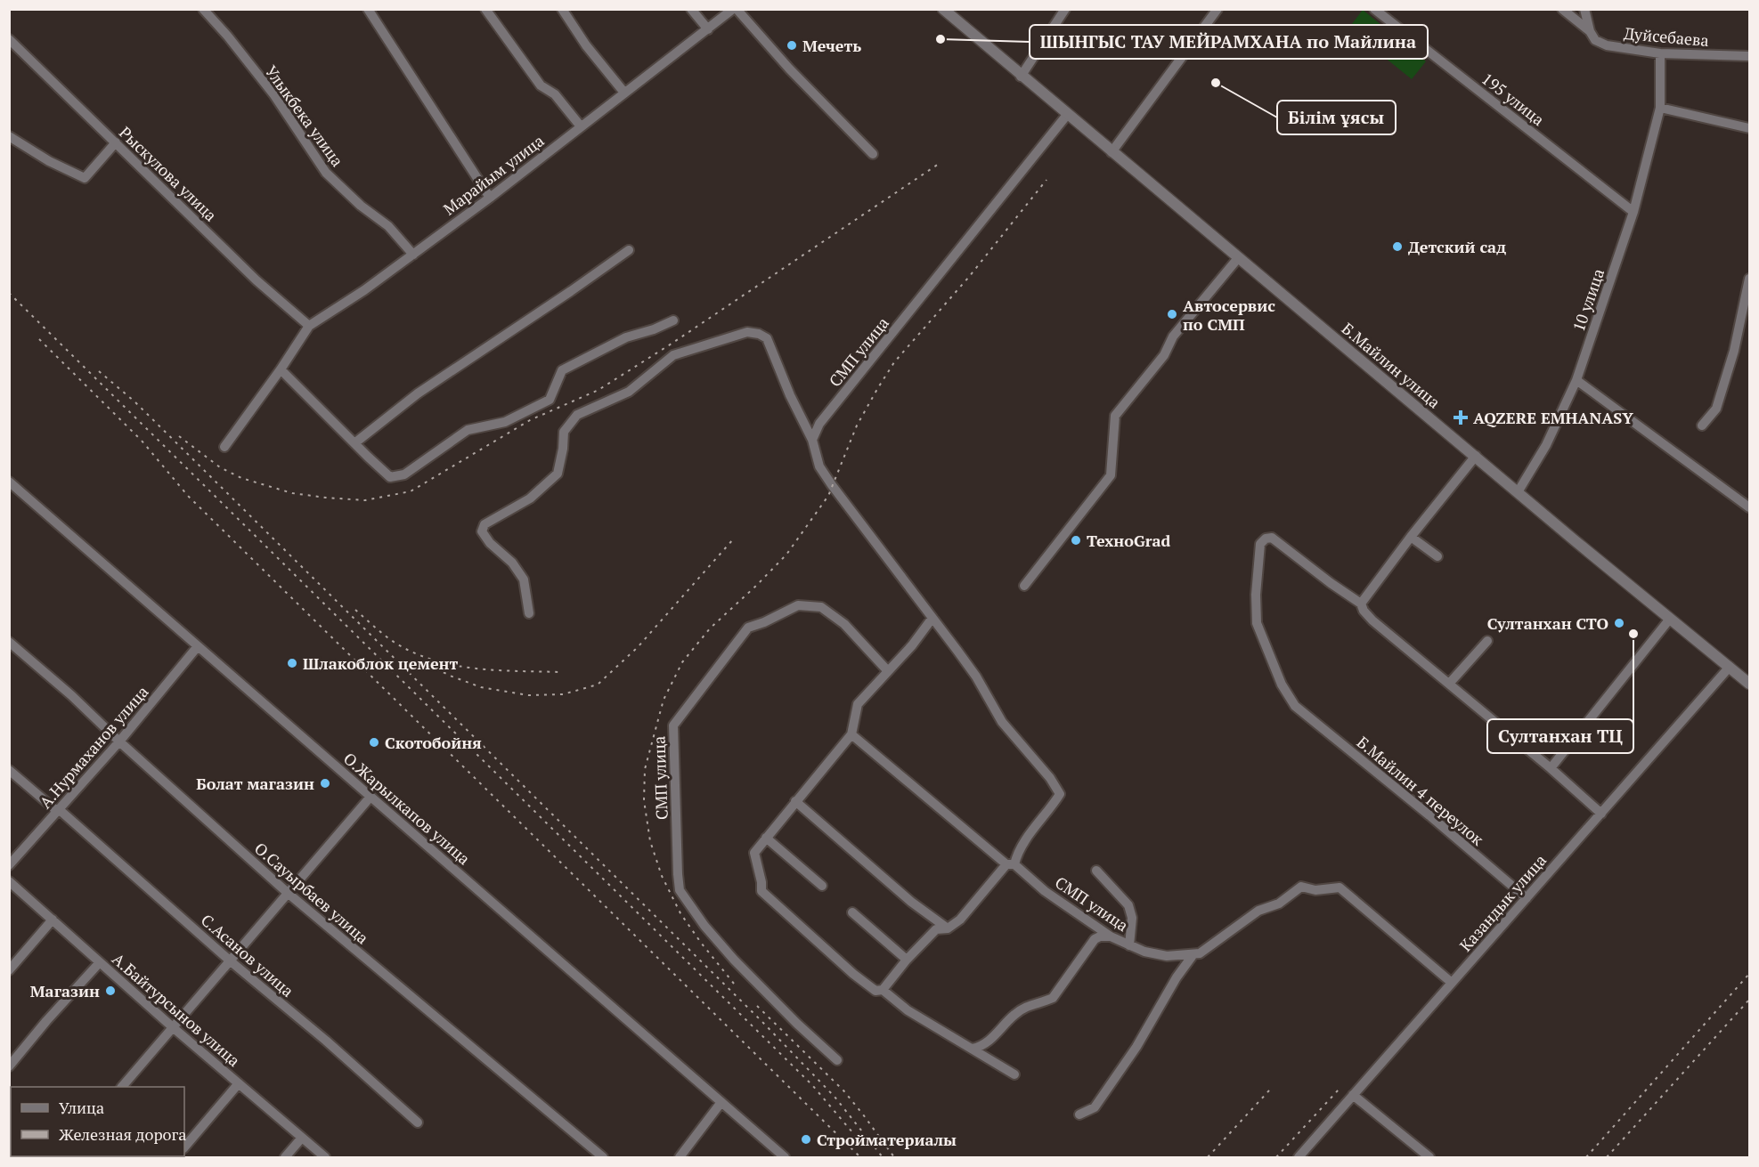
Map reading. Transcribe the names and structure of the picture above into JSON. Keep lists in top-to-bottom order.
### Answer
{
  "streets": {
    "street": [
      "Дуйсебаева",
      "195 улица",
      "Улыкбека улица",
      "Рыскулова улица",
      "Марайым улица",
      "10 улица",
      "СМП улица",
      "Б.Майлин улица",
      "А.Нурмаханов улица",
      "Б.Майлин 4 переулок",
      "О.Жарылкапов улица",
      "О.Сауырбаев улица",
      "Казандык улица",
      "С.Асанов улица",
      "А.Байтурсынов улица"
    ]
  },
  "crossings": [
    ["Дуйсебаева", "10 улица"],
    ["195 улица", "10 улица"],
    ["Улыкбека улица", "Марайым улица"],
    ["Рыскулова улица", "Марайым улица"],
    ["10 улица", "Б.Майлин улица"],
    ["СМП улица", "Б.Майлин улица"],
    ["Б.Майлин улица", "Казандык улица"],
    ["А.Нурмаханов улица", "О.Жарылкапов улица"],
    ["А.Нурмаханов улица", "О.Сауырбаев улица"],
    ["А.Нурмаханов улица", "С.Асанов улица"],
    ["Б.Майлин 4 переулок", "Казандык улица"]
  ],
  "places": {
    "other": [
      "ШЫНГЫС ТАУ МЕЙРАМХАНА по Майлина",
      "Мечеть",
      "Білім ұясы",
      "Детский сад",
      "Автосервис по СМП",
      "ТехноGrad",
      "Султанхан СТО",
      "Султанхан ТЦ",
      "Шлакоблок цемент",
      "Скотобойня",
      "Болат магазин",
      "Магазин",
      "Стройматериалы"
    ],
    "health": ["AQZERE EMHANASY"]
  },
  "legend": ["Улица", "Железная дорога"]
}
